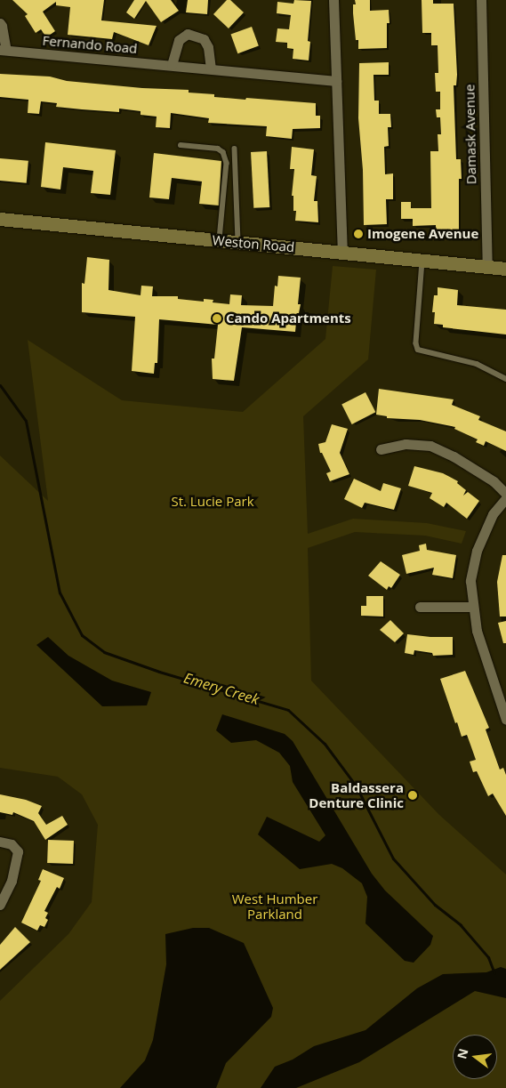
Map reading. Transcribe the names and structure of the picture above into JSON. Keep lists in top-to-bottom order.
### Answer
{
  "streets": {
    "main road": ["Weston Road"],
    "street": ["Fernando Road", "Damask Avenue"]
  },
  "crossings": [
    ["Damask Avenue", "Weston Road"]
  ],
  "water": ["Emery Creek"],
  "parks": ["St. Lucie Park", "West Humber Parkland"],
  "places": ["Imogene Avenue", "Cando Apartments", "Baldassera Denture Clinic"],
  "north": "left"
}
